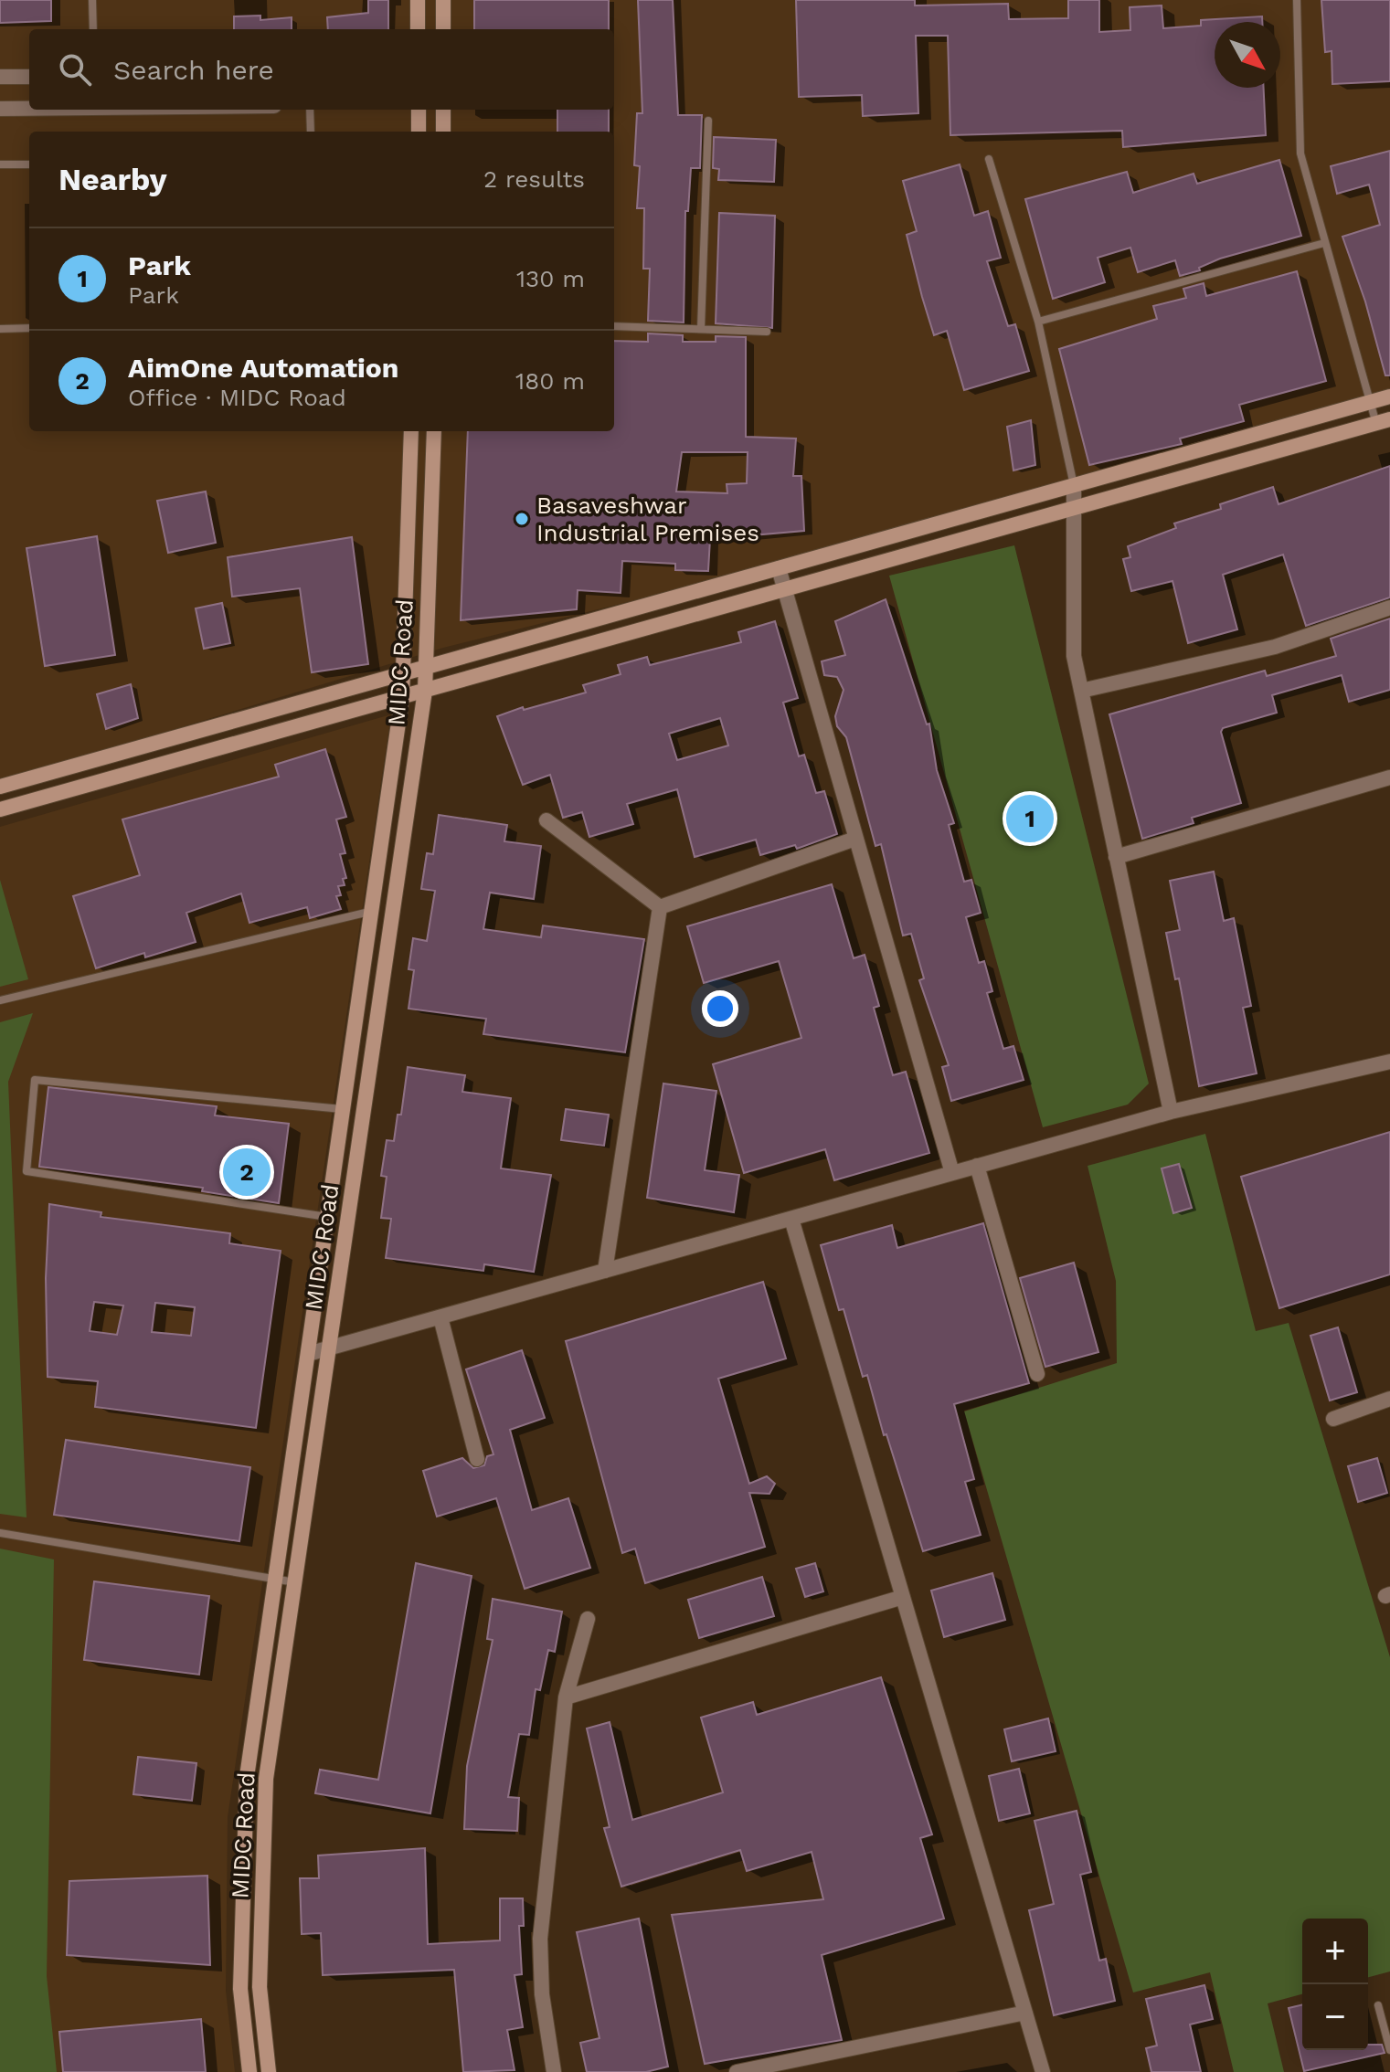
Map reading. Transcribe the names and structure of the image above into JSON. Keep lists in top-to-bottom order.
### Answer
{
  "streets": {
    "main road": ["MIDC Road"]
  },
  "places": ["Basaveshwar Industrial Premises"],
  "north": "bottom right",
  "page": {
    "search": "Search here",
    "heading": ["Nearby", "2 results"],
    "list": [
      {
        "mark": "1",
        "name": "Park",
        "note": "Park",
        "value": "130 m"
      },
      {
        "mark": "2",
        "name": "AimOne Automation",
        "note": "Office · MIDC Road",
        "value": "180 m"
      }
    ],
    "pins": ["1", "2"],
    "map_buttons": ["+", "−"]
  }
}
